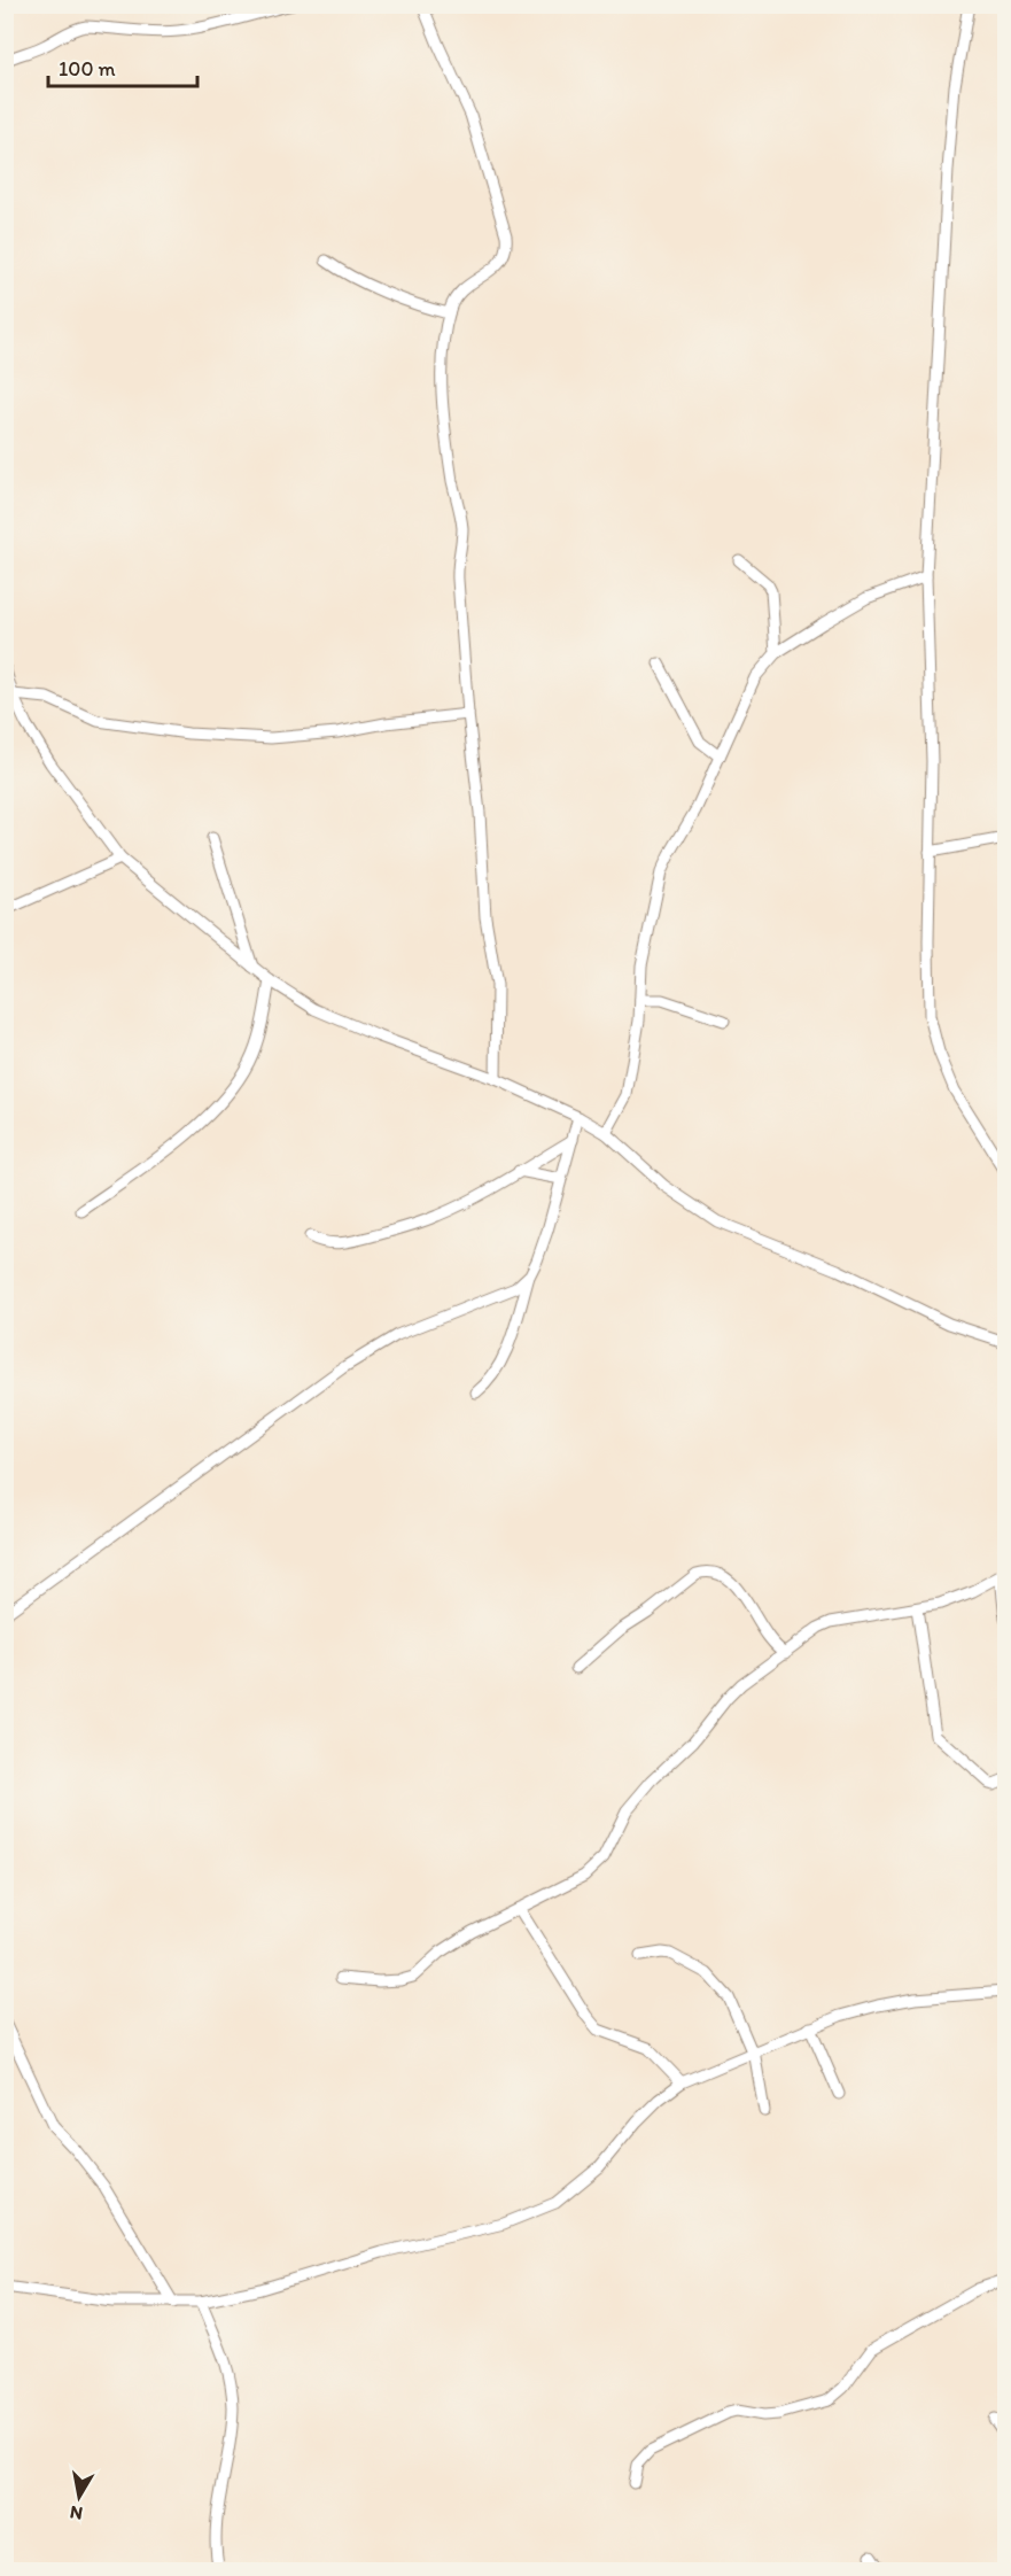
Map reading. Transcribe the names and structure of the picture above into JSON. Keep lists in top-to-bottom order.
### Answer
{
  "scale_bar": "100 m",
  "north": "bottom"
}
